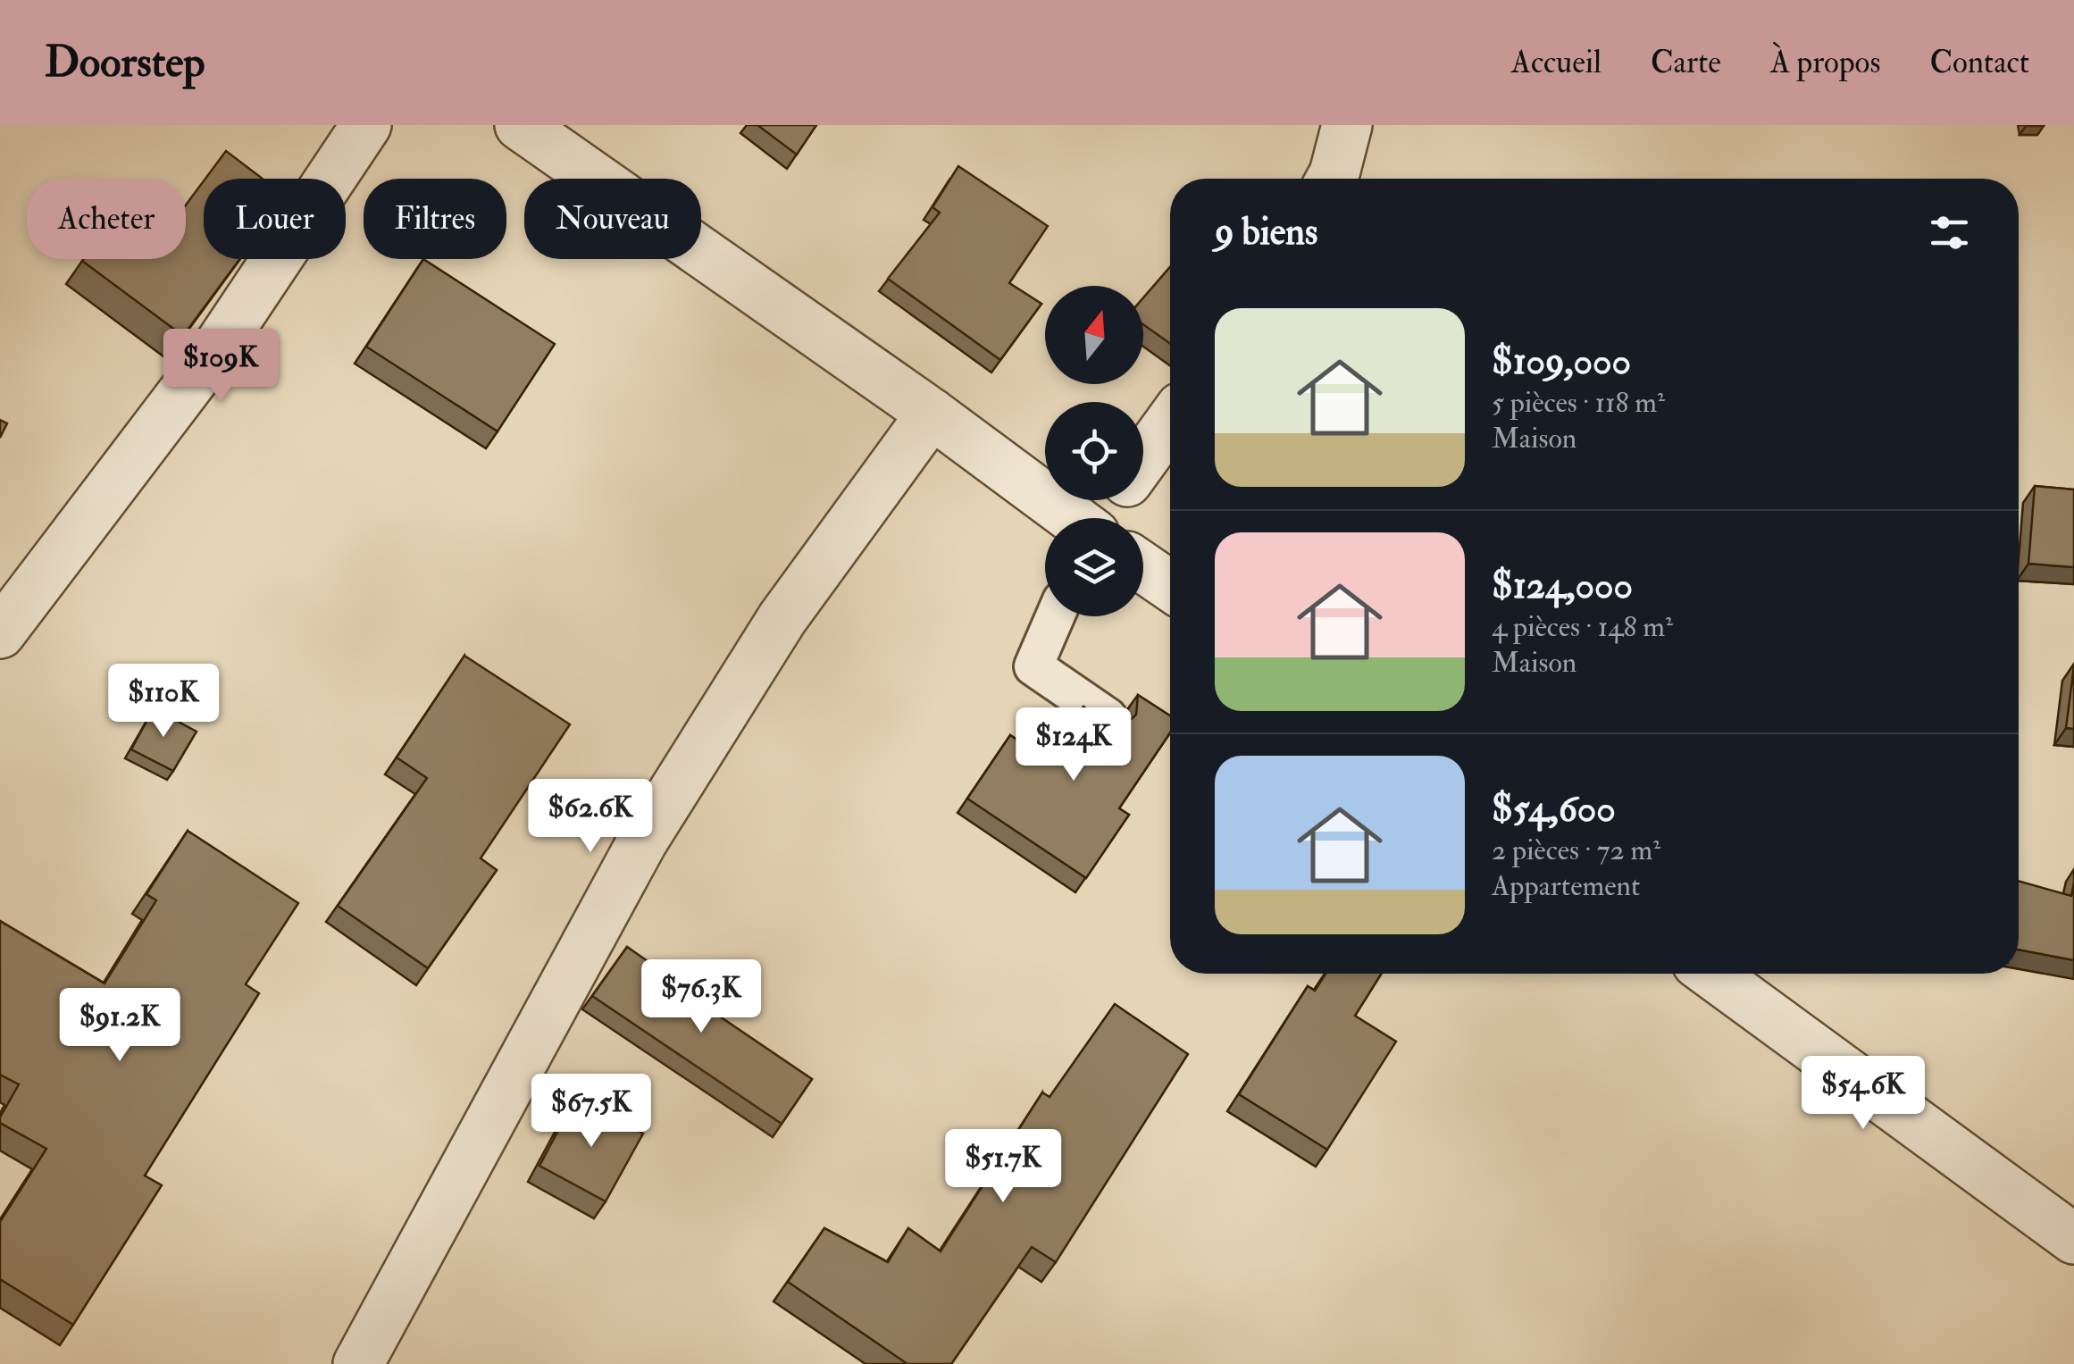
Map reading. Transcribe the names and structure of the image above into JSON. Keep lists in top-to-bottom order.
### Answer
{
  "north": "top",
  "page": {
    "header": "Doorstep",
    "nav": [
      "Accueil",
      "Carte",
      "À propos",
      "Contact"
    ],
    "chip": [
      "Acheter",
      "Louer",
      "Filtres",
      "Nouveau"
    ],
    "heading": "9 biens",
    "list": [
      {
        "name": "$109,000",
        "note": "5 pièces · 118 m² · Maison"
      },
      {
        "name": "$124,000",
        "note": "4 pièces · 148 m² · Maison"
      },
      {
        "name": "$54,600",
        "note": "2 pièces · 72 m² · Appartement"
      }
    ],
    "price": [
      "$109K",
      "$110K",
      "$124K",
      "$62.6K",
      "$76.3K",
      "$91.2K",
      "$54.6K",
      "$67.5K",
      "$51.7K"
    ]
  }
}
